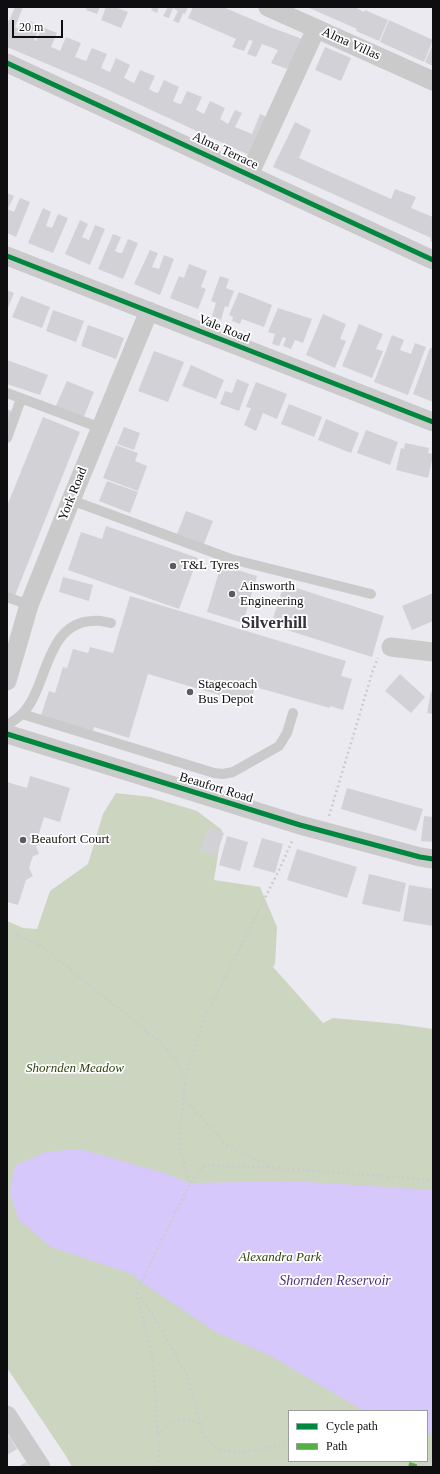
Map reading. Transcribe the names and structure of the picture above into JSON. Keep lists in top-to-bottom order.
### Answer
{
  "streets": {
    "street": [
      "Alma Villas",
      "Alma Terrace",
      "Vale Road",
      "York Road",
      "Beaufort Road"
    ]
  },
  "crossings": [
    ["Alma Villas", "Alma Terrace"],
    ["Vale Road", "York Road"]
  ],
  "districts": ["Silverhill"],
  "water": ["Shornden Reservoir"],
  "parks": ["Shornden Meadow", "Alexandra Park"],
  "places": [
    "T&L Tyres",
    "Ainsworth Engineering",
    "Stagecoach Bus Depot",
    "Beaufort Court"
  ],
  "legend": ["Cycle path", "Path"],
  "scale_bar": "20 m"
}
